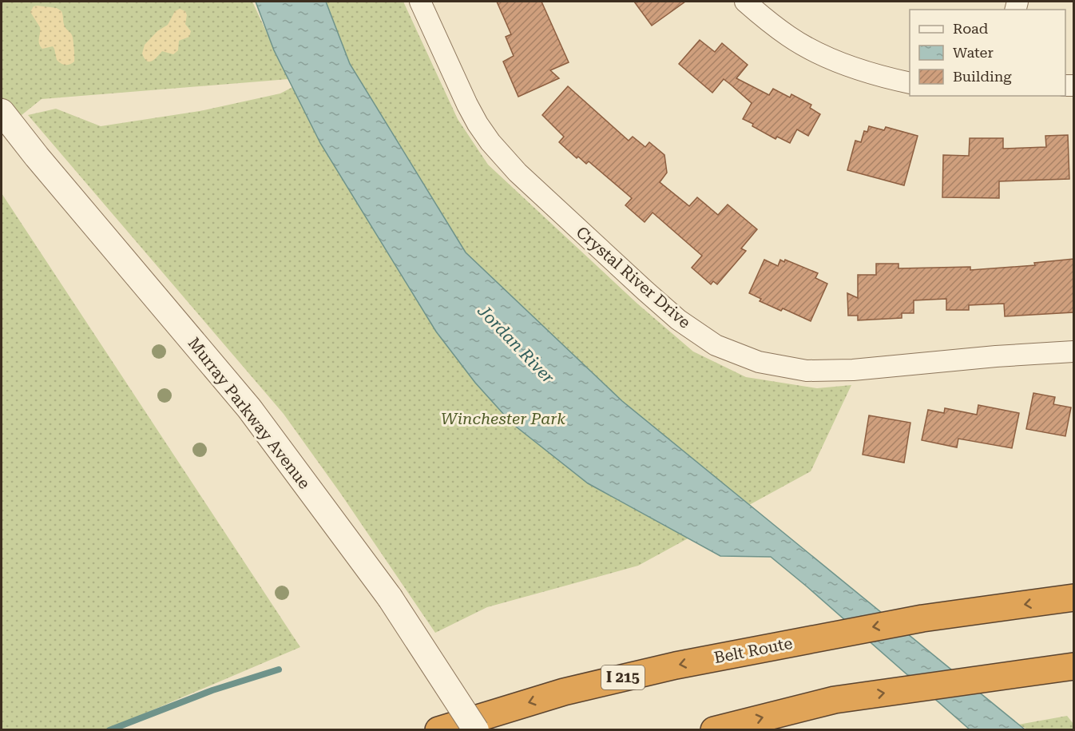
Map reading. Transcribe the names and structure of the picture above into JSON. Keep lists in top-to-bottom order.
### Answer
{
  "streets": {
    "highway": ["Belt Route", "I 215"],
    "street": ["Crystal River Drive", "Murray Parkway Avenue"]
  },
  "water": ["Jordan River"],
  "parks": ["Winchester Park"],
  "legend": ["Road", "Water", "Building"]
}
